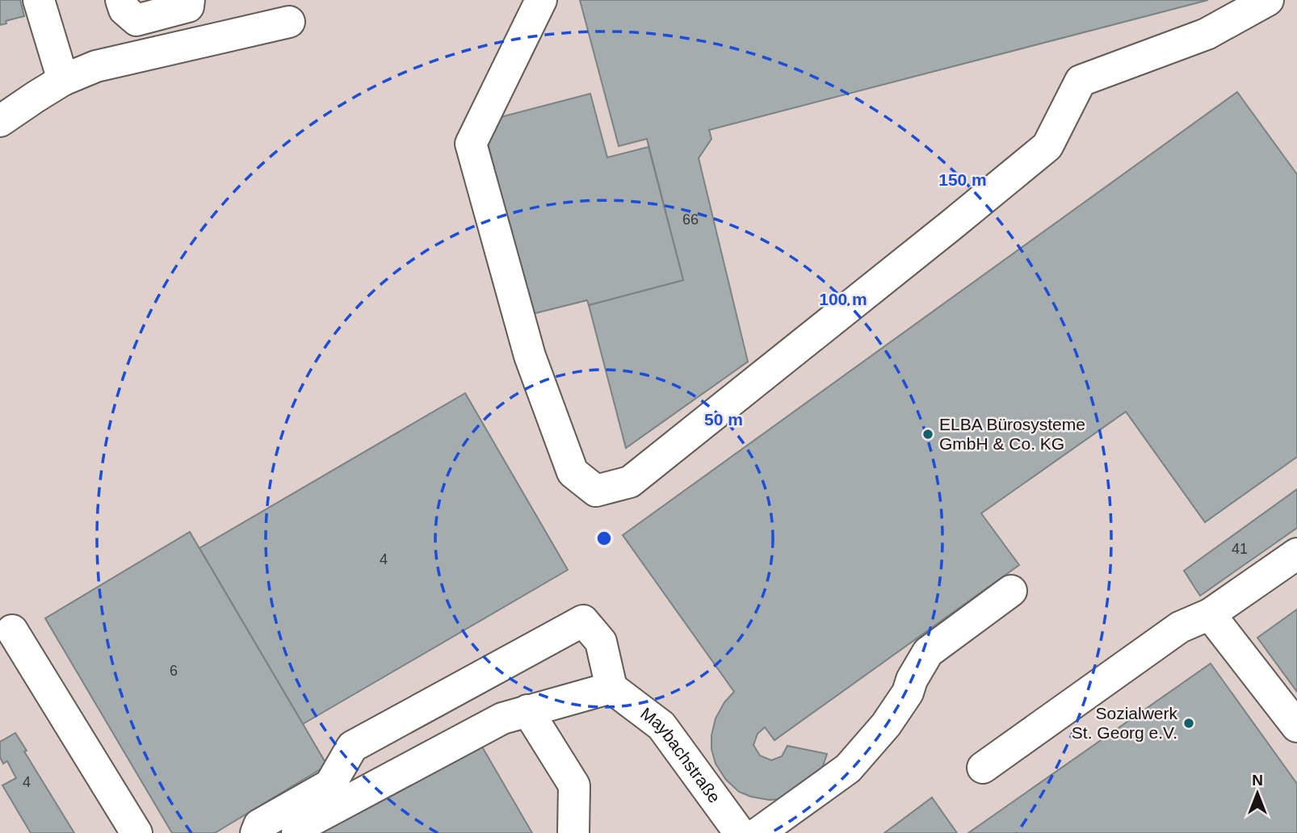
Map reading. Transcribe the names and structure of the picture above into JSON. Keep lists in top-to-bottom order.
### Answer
{
  "streets": {
    "street": ["Maybachstraße"]
  },
  "places": ["ELBA Bürosysteme GmbH & Co. KG", "Sozialwerk St. Georg e.V."],
  "house_numbers": [
    "66",
    "41",
    "4",
    "6",
    "4"
  ],
  "north": "top",
  "rings": ["150 m", "100 m", "50 m"]
}
